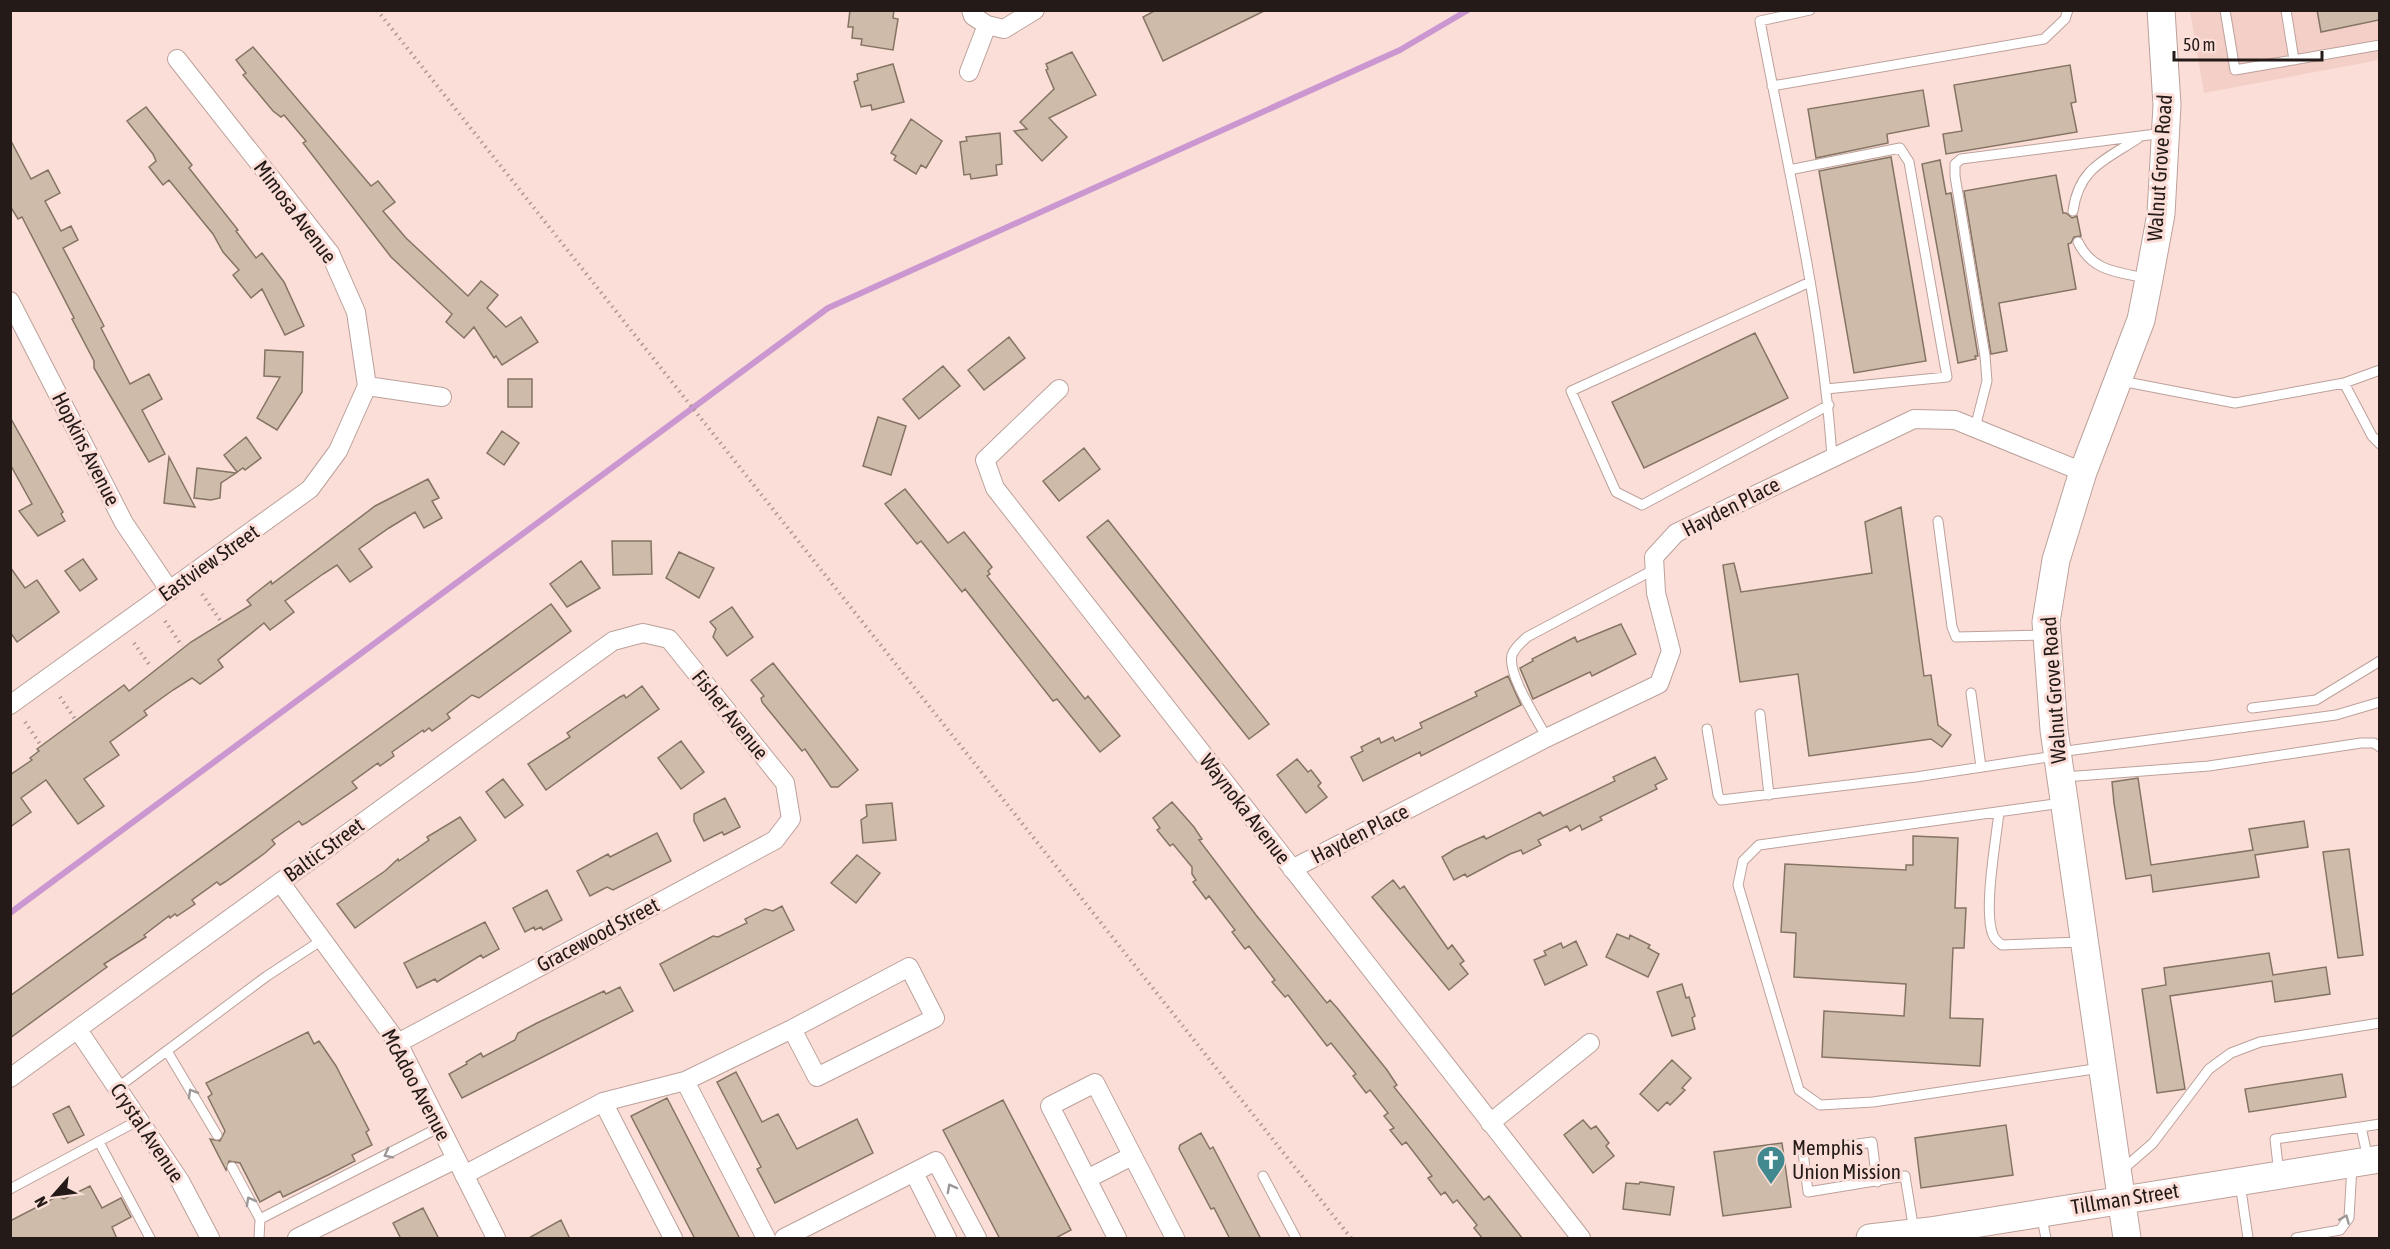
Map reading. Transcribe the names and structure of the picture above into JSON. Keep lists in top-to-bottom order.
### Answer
{
  "streets": {
    "main road": ["Walnut Grove Road", "Tillman Street"],
    "street": [
      "Mimosa Avenue",
      "Hopkins Avenue",
      "Hayden Place",
      "Eastview Street",
      "Fisher Avenue",
      "Waynoka Avenue",
      "Baltic Street",
      "Gracewood Street",
      "McAdoo Avenue",
      "Crystal Avenue"
    ]
  },
  "crossings": [
    ["Walnut Grove Road", "Hayden Place"],
    ["Walnut Grove Road", "Tillman Street"],
    ["Mimosa Avenue", "Eastview Street"],
    ["Hopkins Avenue", "Eastview Street"],
    ["Hayden Place", "Waynoka Avenue"],
    ["Fisher Avenue", "Baltic Street"],
    ["Fisher Avenue", "Gracewood Street"],
    ["Baltic Street", "McAdoo Avenue"],
    ["Baltic Street", "Crystal Avenue"],
    ["Gracewood Street", "McAdoo Avenue"]
  ],
  "places": {
    "church": ["Memphis Union Mission"]
  },
  "scale_bar": "50 m",
  "north": "bottom left"
}
